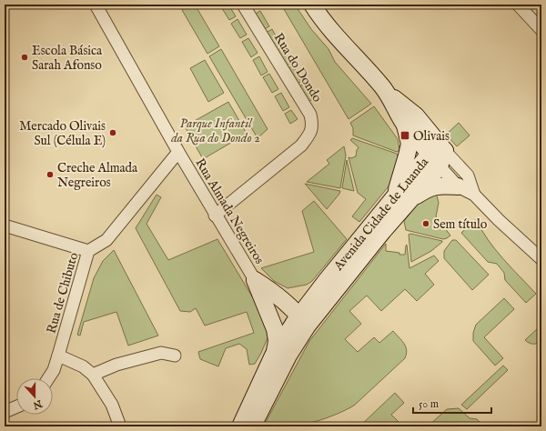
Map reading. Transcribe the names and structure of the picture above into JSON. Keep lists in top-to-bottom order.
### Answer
{
  "streets": {
    "main road": ["Avenida Cidade de Luanda"],
    "street": ["Rua do Dondo", "Rua Almada Negreiros", "Rua de Chibuto"]
  },
  "crossings": [
    ["Rua do Dondo", "Rua Almada Negreiros"],
    ["Rua Almada Negreiros", "Rua de Chibuto"]
  ],
  "parks": ["Parque Infantil da Rua do Dondo 2"],
  "places": {
    "other": [
      "Escola Básica Sarah Afonso",
      "Mercado Olivais Sul (Célula E)",
      "Creche Almada Negreiros",
      "Sem título"
    ],
    "transit": ["Olivais"]
  },
  "scale_bar": "50 m",
  "north": "bottom"
}
